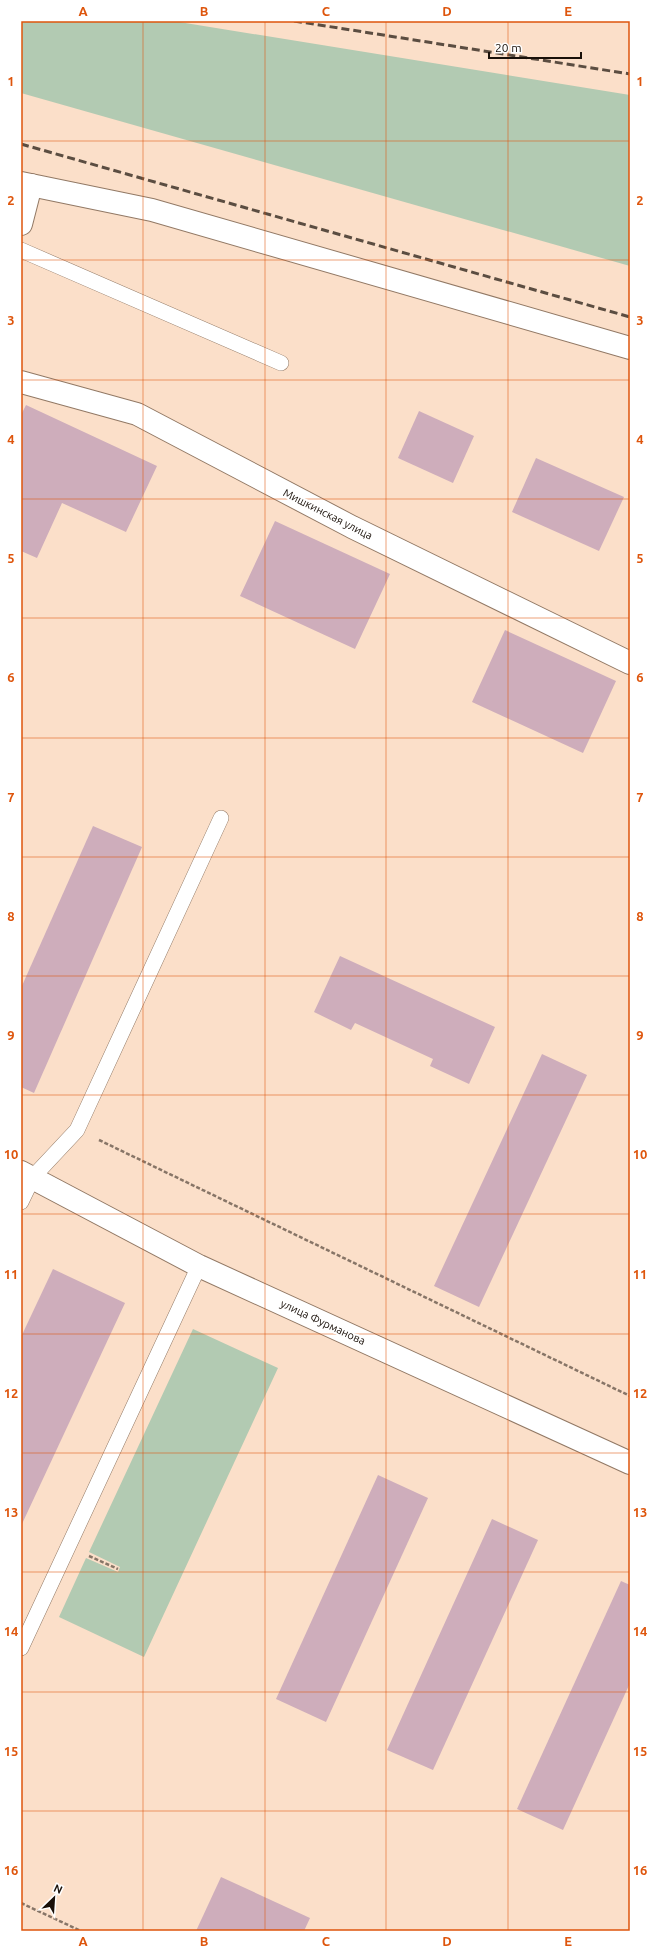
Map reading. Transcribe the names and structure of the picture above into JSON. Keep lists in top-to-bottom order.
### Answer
{
  "streets": {
    "street": ["Мишкинская улица", "улица Фурманова"]
  },
  "scale_bar": "20 m",
  "north": "top right",
  "grid": {
    "columns": [
      "A",
      "B",
      "C",
      "D",
      "E"
    ],
    "rows": [
      "1",
      "2",
      "3",
      "4",
      "5",
      "6",
      "7",
      "8",
      "9",
      "10",
      "11",
      "12",
      "13",
      "14",
      "15",
      "16"
    ]
  }
}
